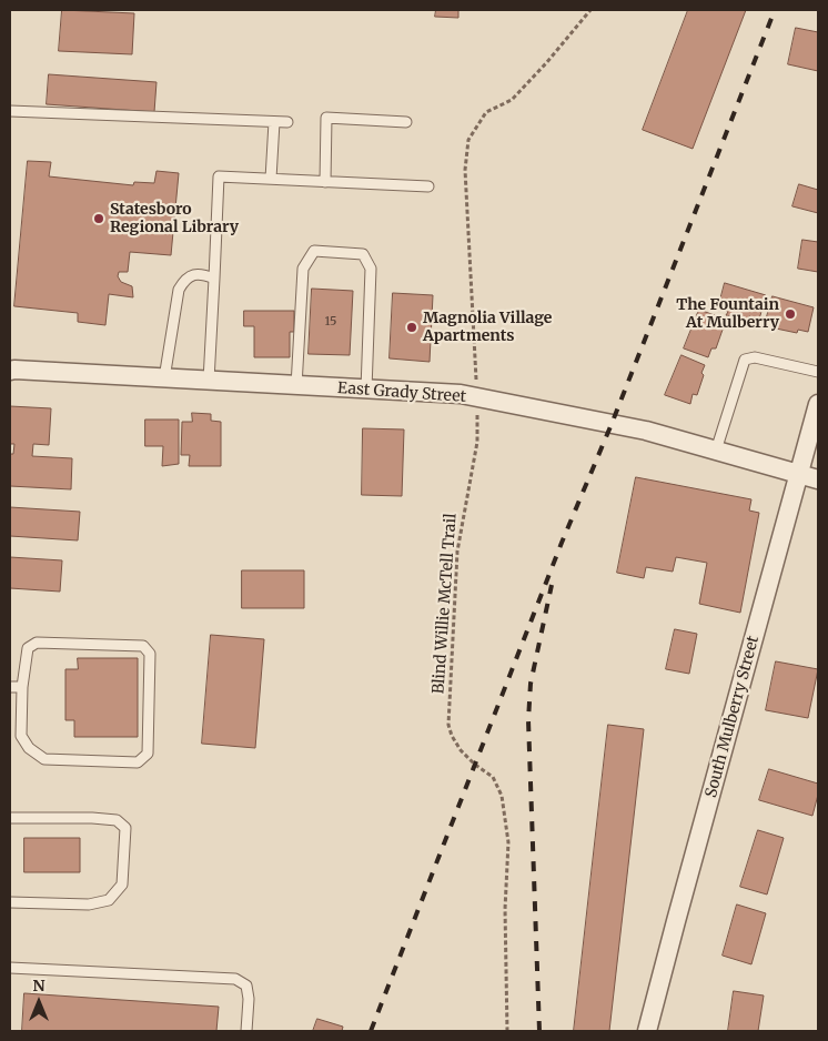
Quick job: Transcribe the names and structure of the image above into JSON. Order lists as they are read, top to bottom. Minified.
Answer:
{"streets":{"street":["East Grady Street","South Mulberry Street"],"path":["Blind Willie McTell Trail"]},"crossings":[["East Grady Street","Blind Willie McTell Trail"],["East Grady Street","South Mulberry Street"]],"places":["Statesboro Regional Library","The Fountain At Mulberry","Magnolia Village Apartments"],"house_numbers":["15"],"north":"top"}
